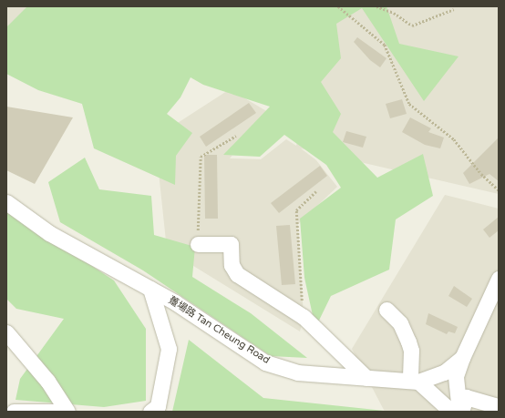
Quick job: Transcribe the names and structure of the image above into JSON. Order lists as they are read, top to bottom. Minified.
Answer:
{"streets":{"street":["躉場路 Tan Cheung Road"]}}
